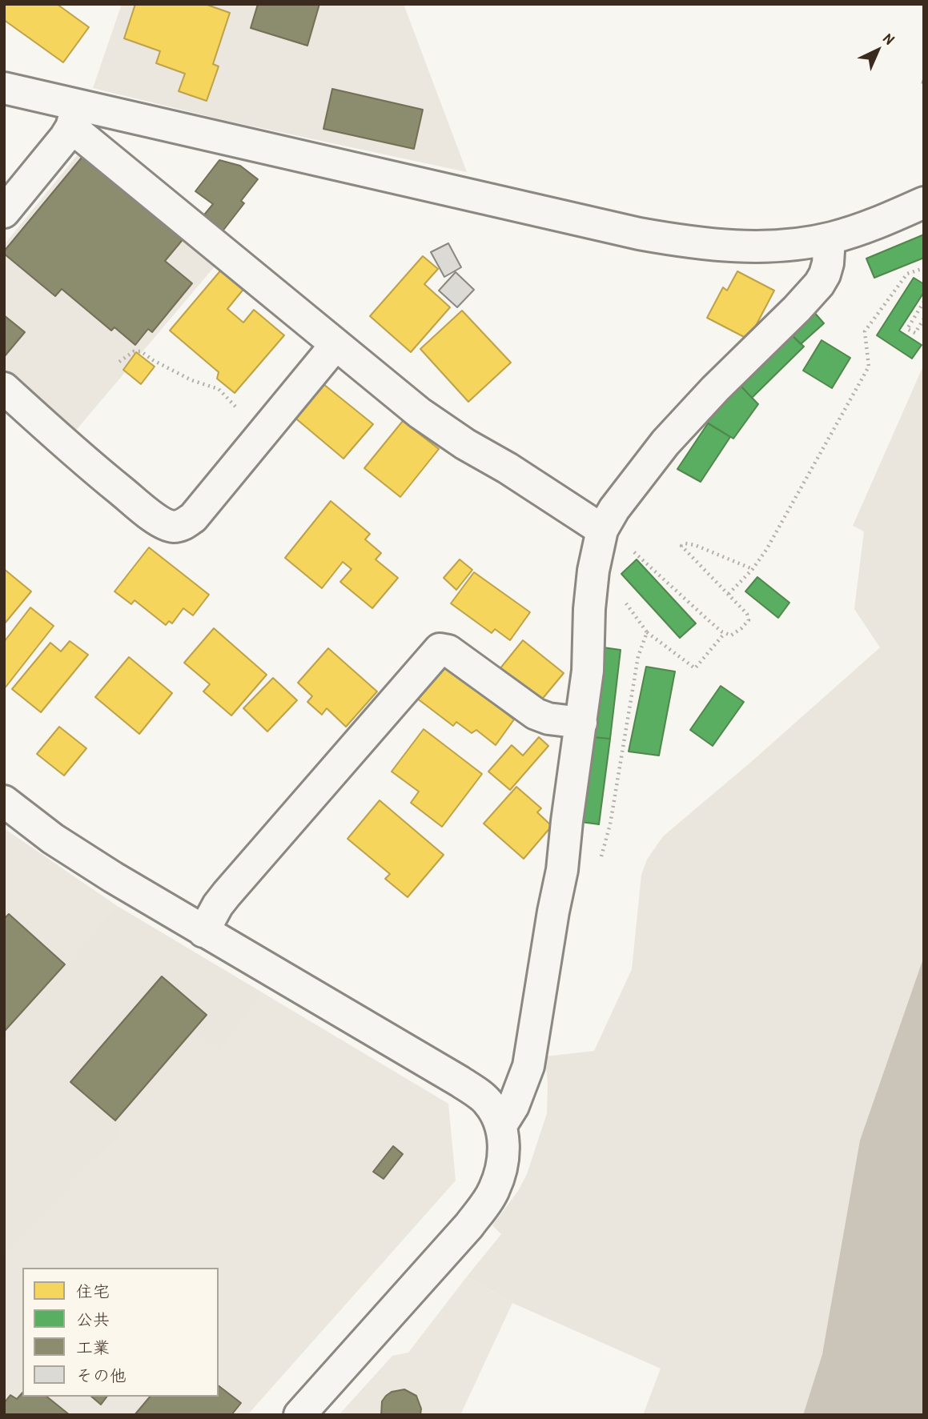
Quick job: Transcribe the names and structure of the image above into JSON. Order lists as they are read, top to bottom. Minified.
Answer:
{"legend":["住宅","公共","工業","その他"],"north":"top right"}
